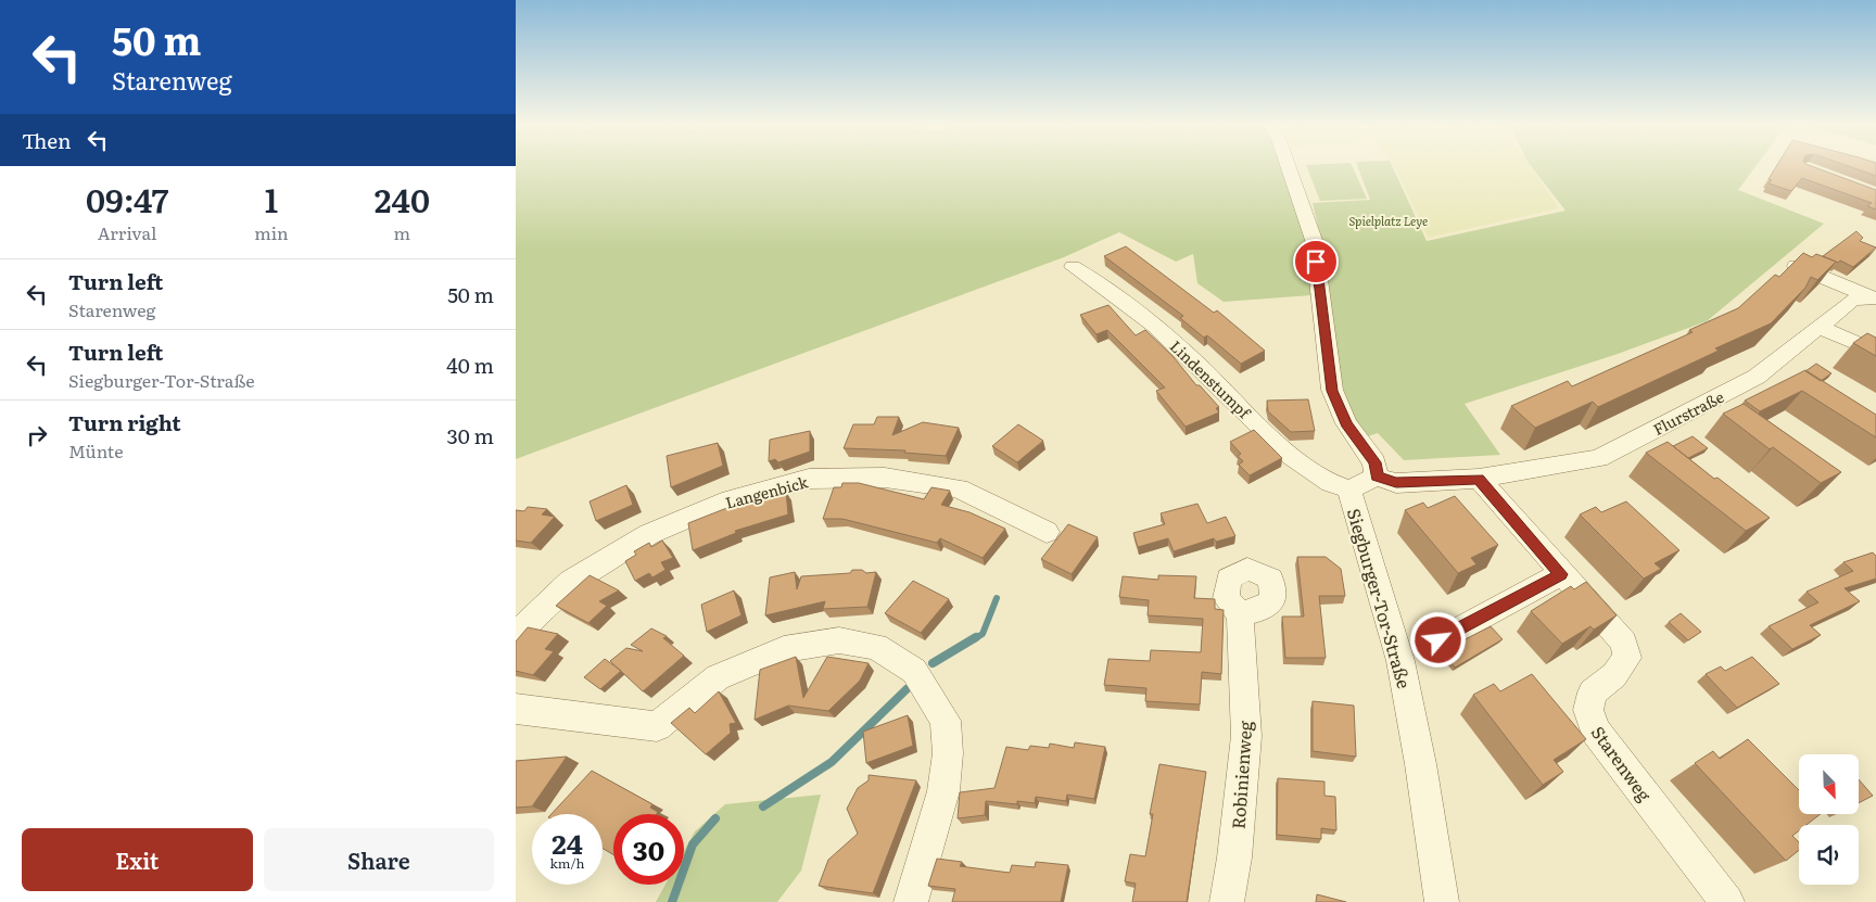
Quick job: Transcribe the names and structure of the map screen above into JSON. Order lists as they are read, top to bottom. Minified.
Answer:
{"streets":{"street":["Lindenstumpf","Flurstraße","Langenbick","Siegburger-Tor-Straße","Starenweg","Robinienweg"]},"crossings":[["Lindenstumpf","Siegburger-Tor-Straße"],["Flurstraße","Starenweg"]],"parks":["Spielplatz Leye"],"north":"bottom right","page":{"turn":["50 m","Starenweg"],"then":"Then","eta":["09:47","Arrival","1","min","240","m"],"list":[{"name":"Turn left","note":"Starenweg","value":"50 m"},{"name":"Turn left","note":"Siegburger-Tor-Straße","value":"40 m"},{"name":"Turn right","note":"Münte","value":"30 m"}],"speed":"24 km/h","limit":"30","buttons":["Exit","Share"]}}
